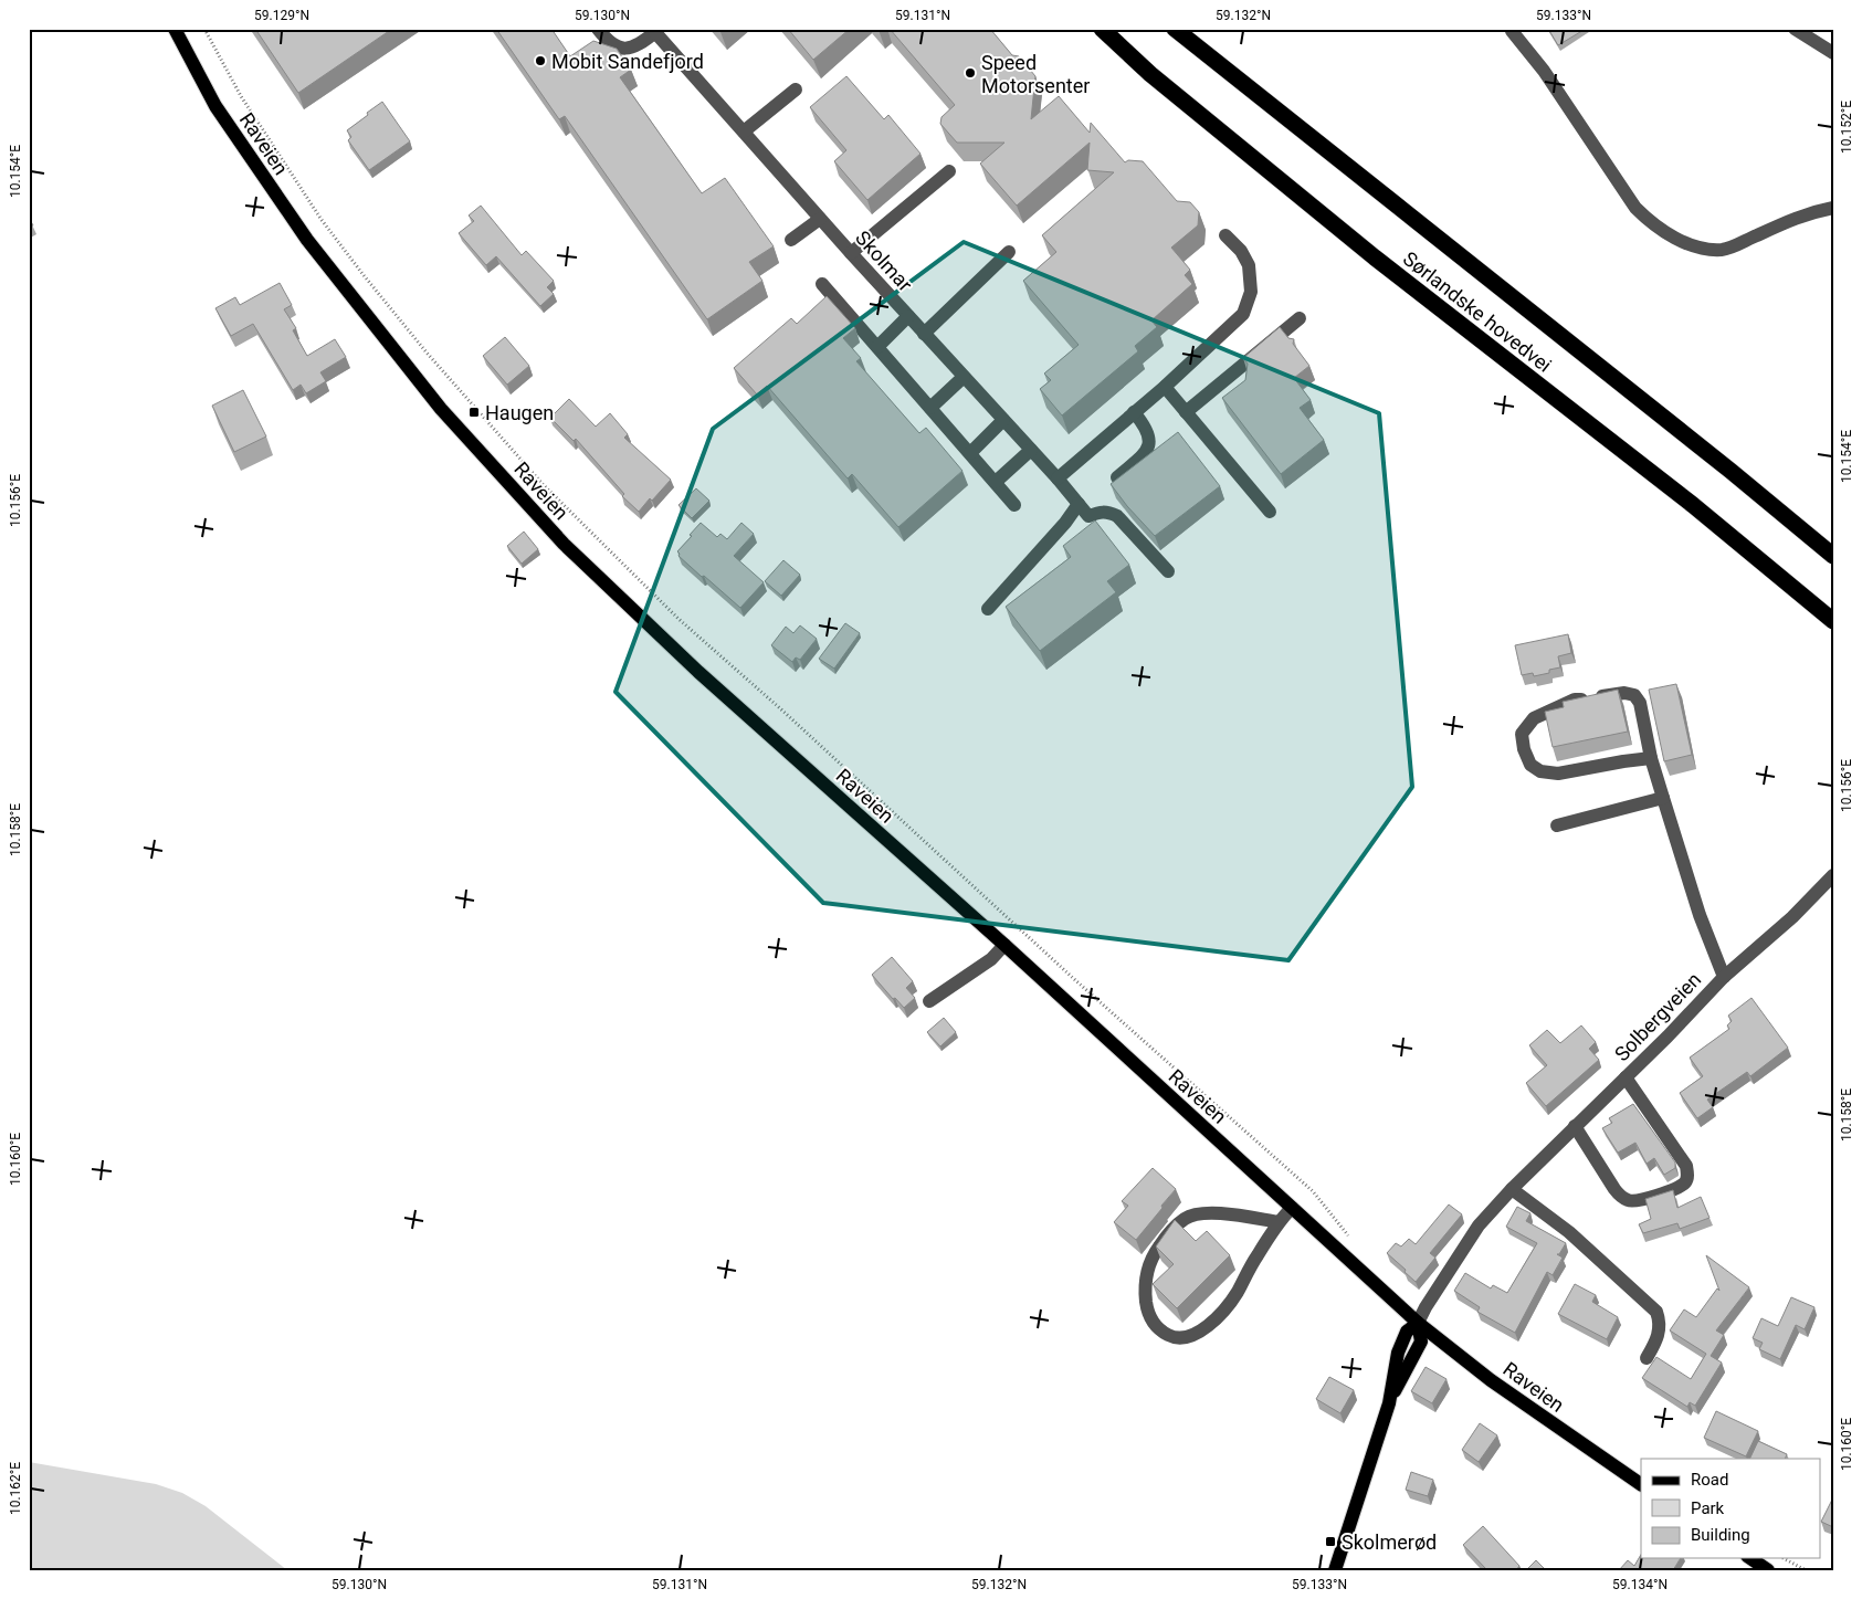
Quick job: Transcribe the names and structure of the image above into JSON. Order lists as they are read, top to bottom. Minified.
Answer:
{"streets":{"highway":["Sørlandske hovedvei"],"main road":["Raveien"],"street":["Skolmar","Solbergveien"]},"crossings":[["Raveien","Solbergveien"]],"places":{"other":["Mobit Sandefjord","Speed Motorsenter"],"transit":["Haugen","Skolmerød"]},"legend":["Road","Park","Building"],"coordinates":["59.129°N","59.130°N","59.131°N","59.132°N","59.133°N","10.152°E","10.154°E","10.156°E","10.158°E","10.160°E","10.162°E","59.134°N"]}
